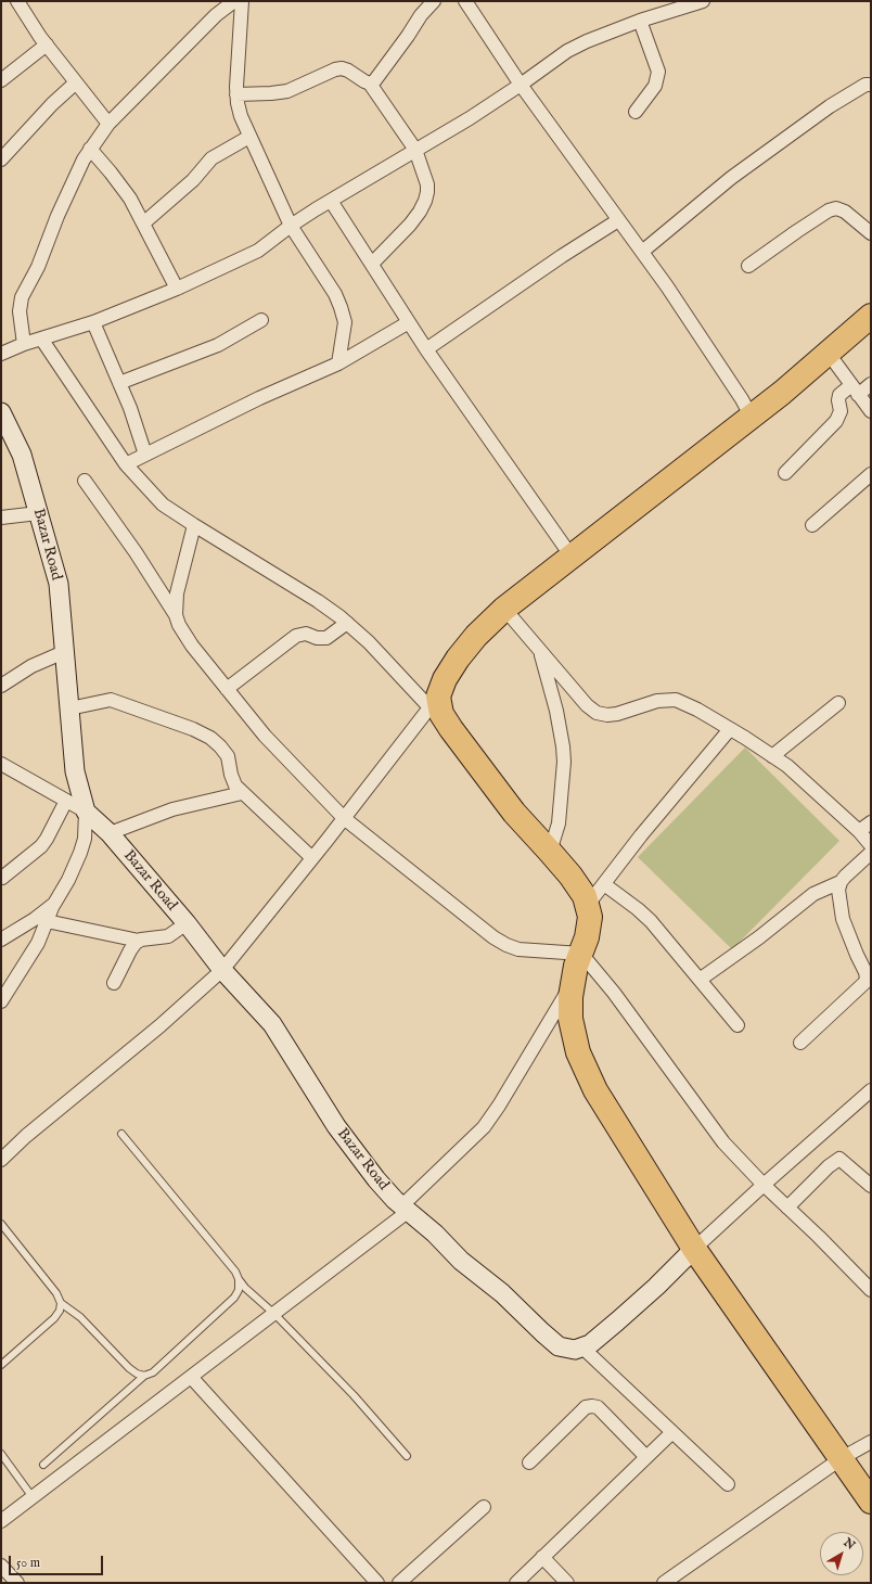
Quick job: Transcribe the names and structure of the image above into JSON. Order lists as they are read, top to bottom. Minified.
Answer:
{"streets":{"street":["Bazar Road"]},"scale_bar":"50 m","north":"top right"}
